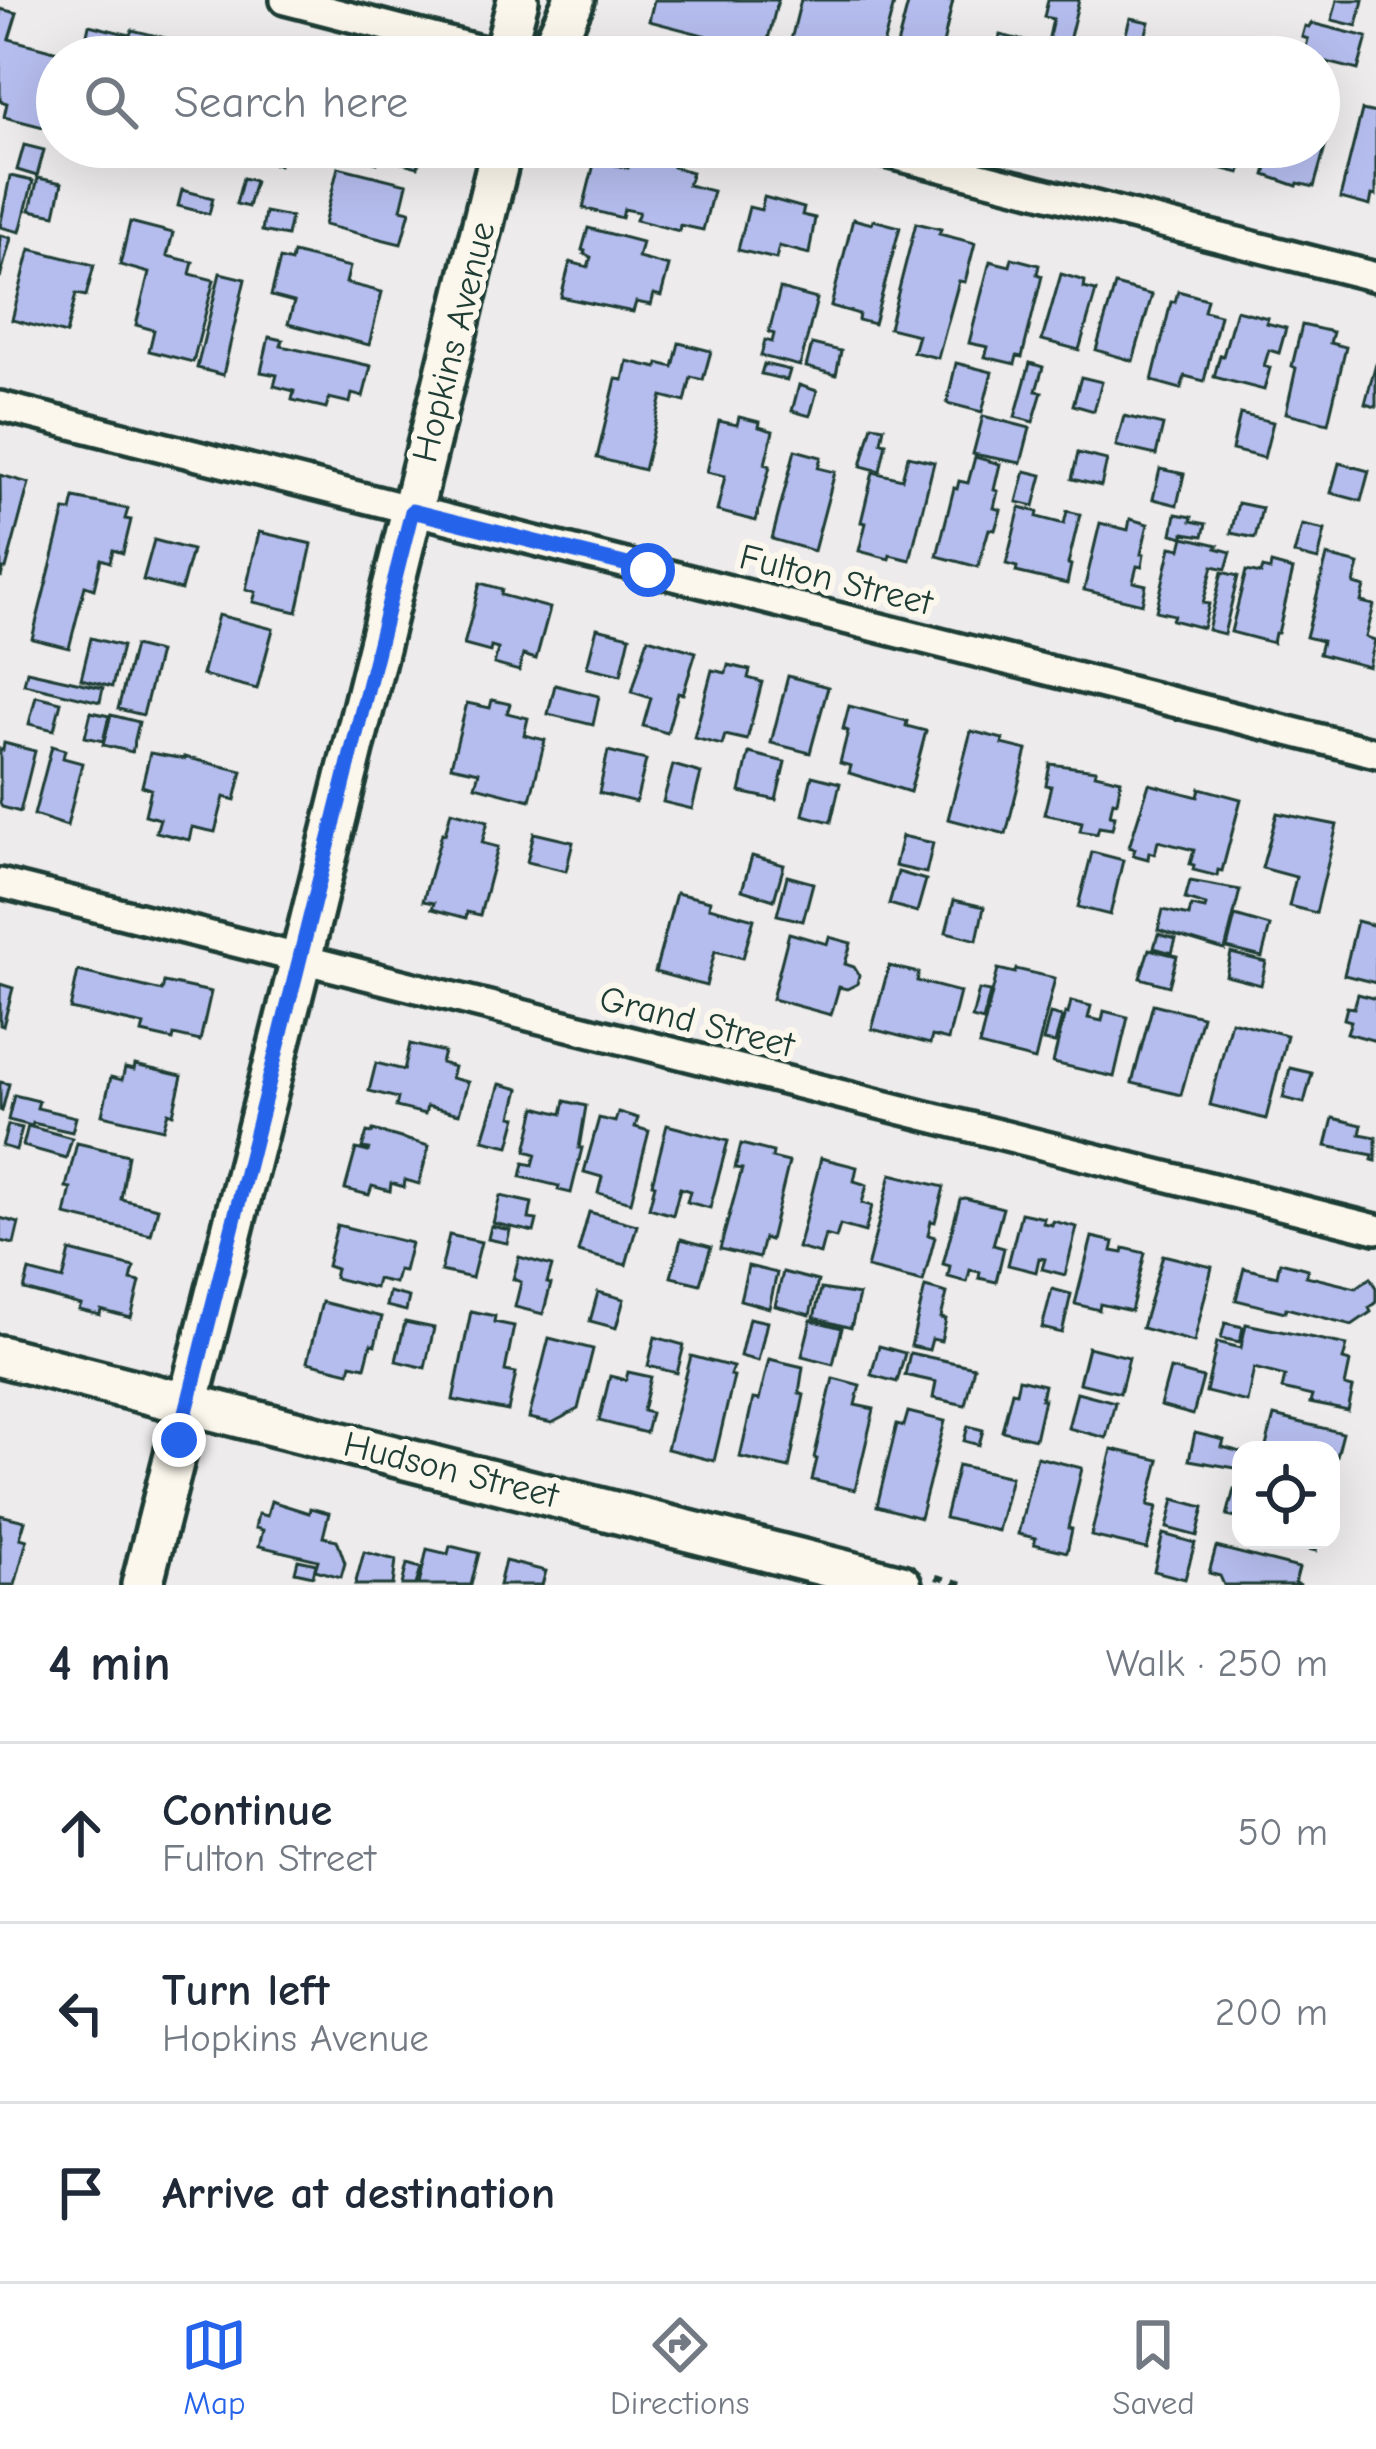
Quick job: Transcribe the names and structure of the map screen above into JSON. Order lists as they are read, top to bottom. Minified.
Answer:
{"streets":{"street":["Hopkins Avenue","Fulton Street","Grand Street","Hudson Street"]},"crossings":[["Hopkins Avenue","Fulton Street"],["Hopkins Avenue","Grand Street"],["Hopkins Avenue","Hudson Street"]],"page":{"search":"Search here","heading":["4 min","Walk · 250 m"],"list":[["Continue","Fulton Street","50 m"],["Turn left","Hopkins Avenue","200 m"],"Arrive at destination"],"nav":["Map","Directions","Saved"]}}
